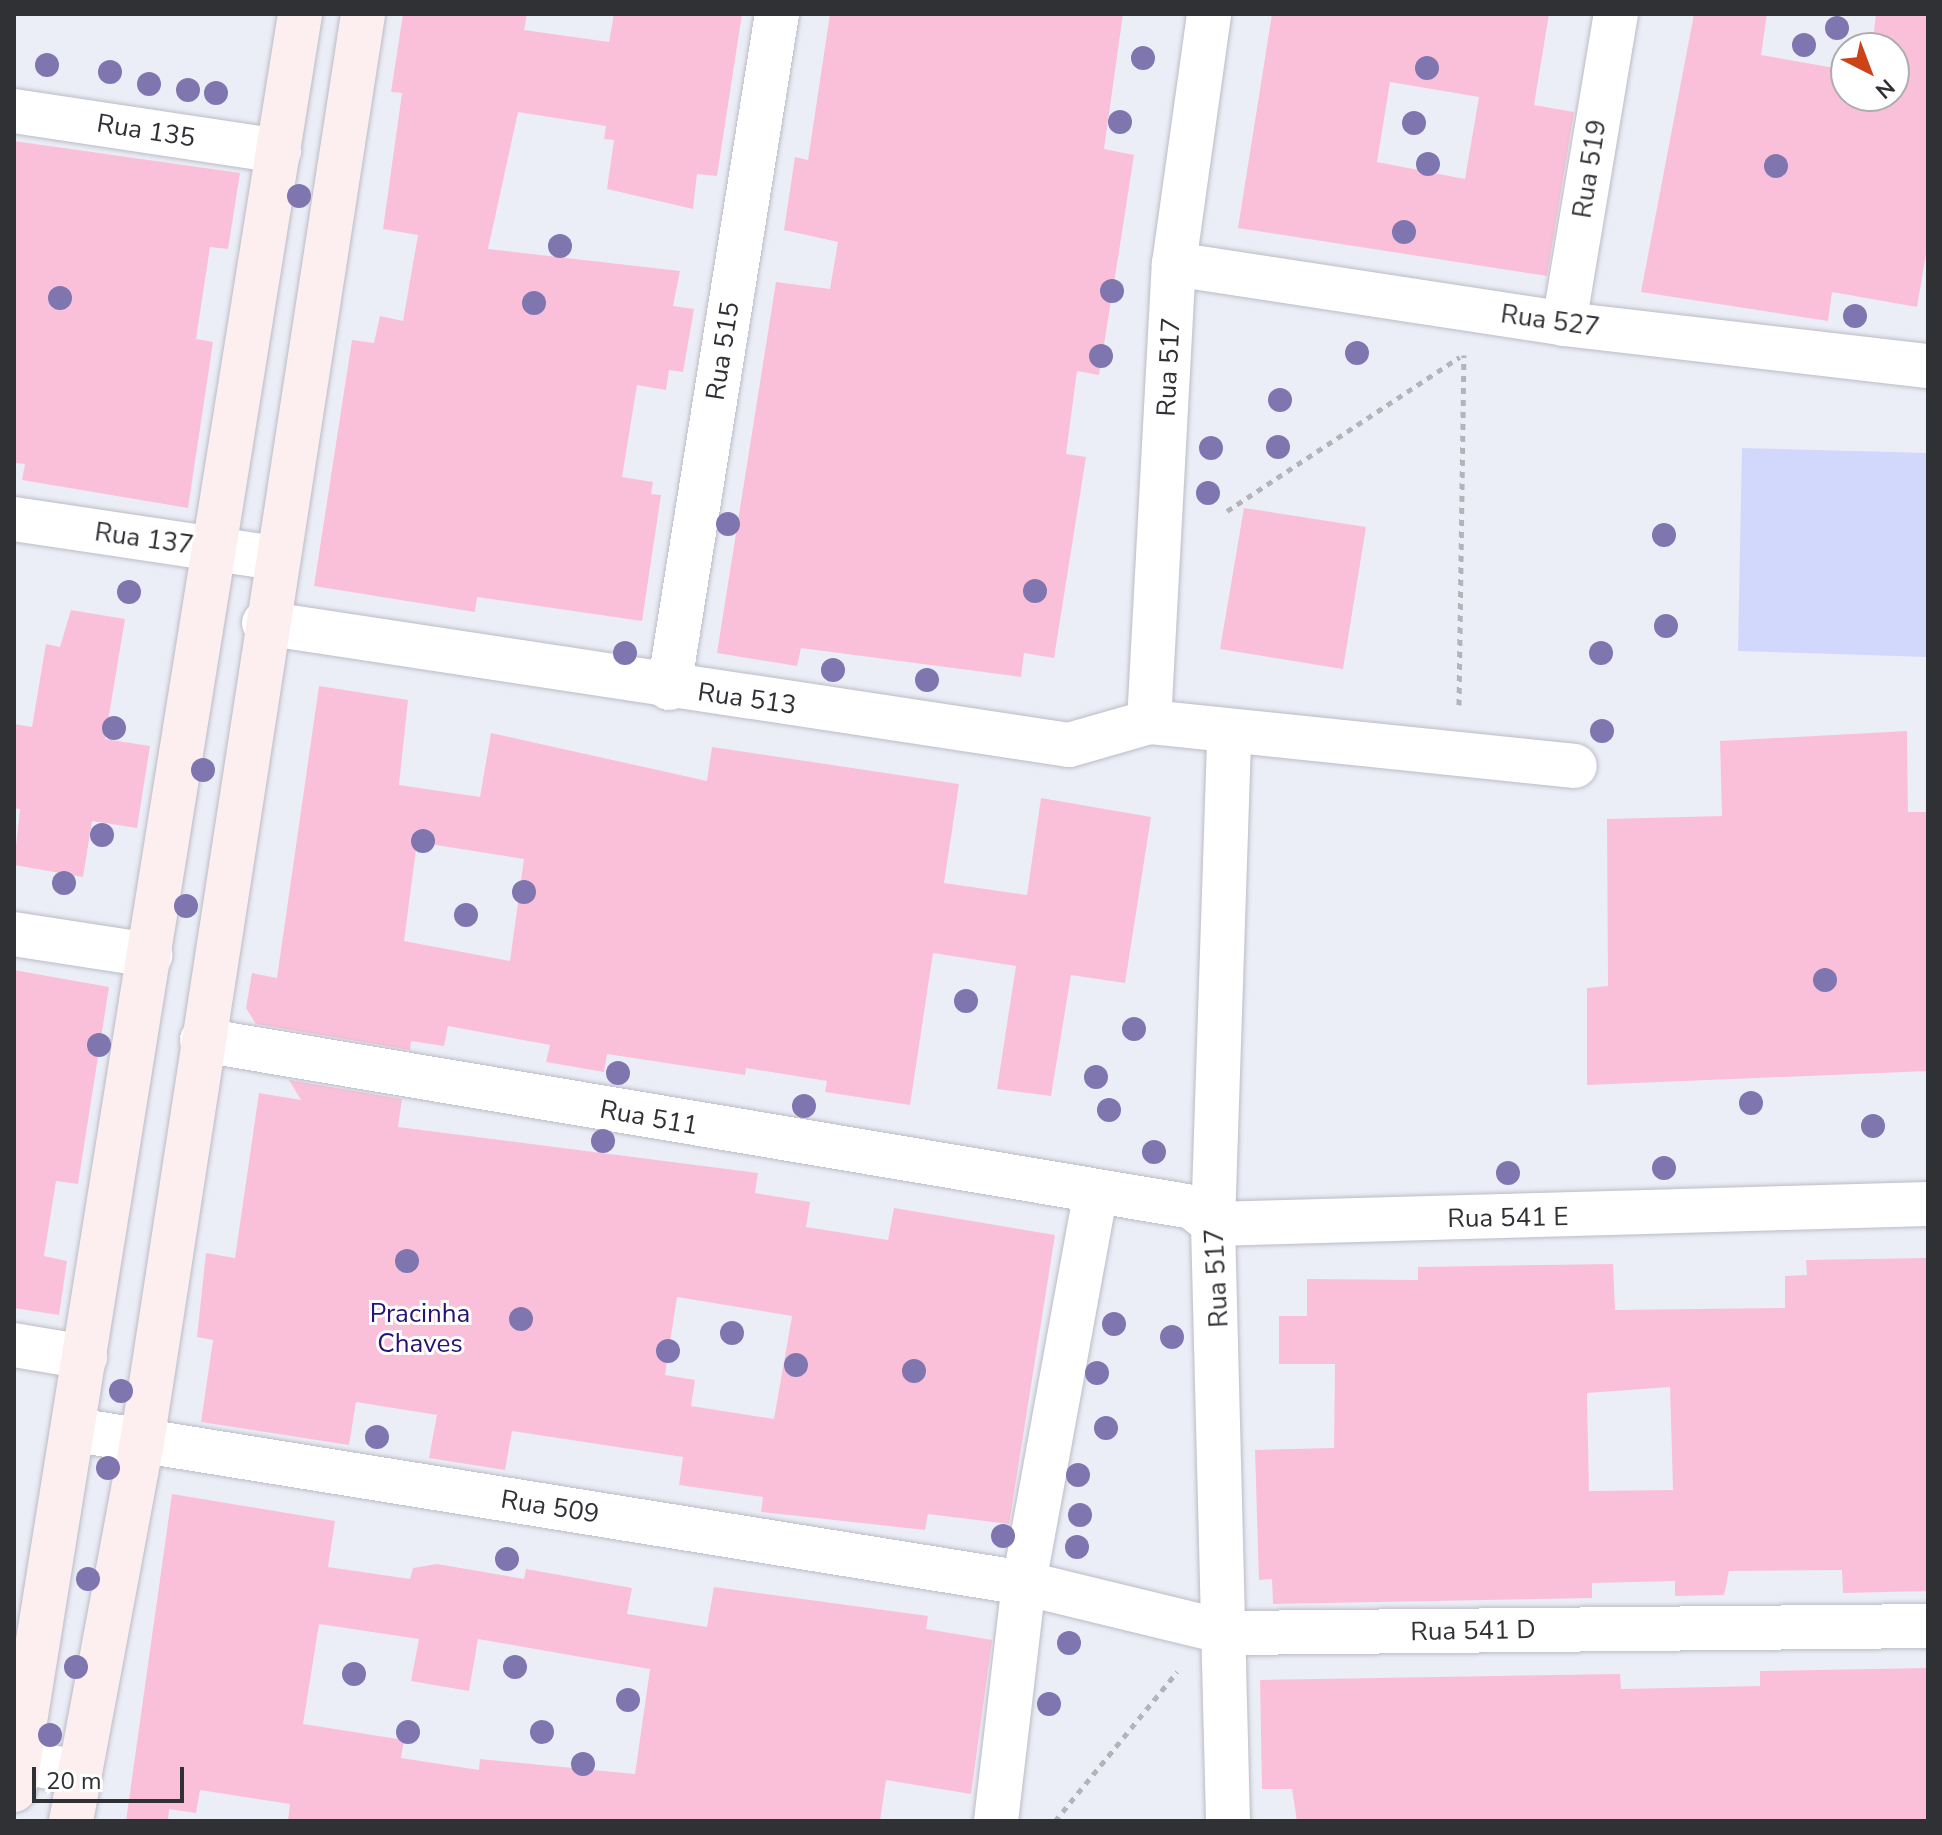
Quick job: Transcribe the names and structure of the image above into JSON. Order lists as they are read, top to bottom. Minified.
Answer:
{"streets":{"street":["Rua 135","Rua 519","Rua 527","Rua 515","Rua 517","Rua 137","Rua 513","Rua 511","Rua 541 E","Rua 509","Rua 541 D"]},"crossings":[["Rua 519","Rua 527"],["Rua 527","Rua 517"],["Rua 515","Rua 513"],["Rua 517","Rua 513"],["Rua 517","Rua 541 E"],["Rua 517","Rua 541 D"],["Rua 511","Rua 541 E"],["Rua 509","Rua 541 D"]],"parks":["Pracinha Chaves"],"scale_bar":"20 m","north":"bottom right"}
